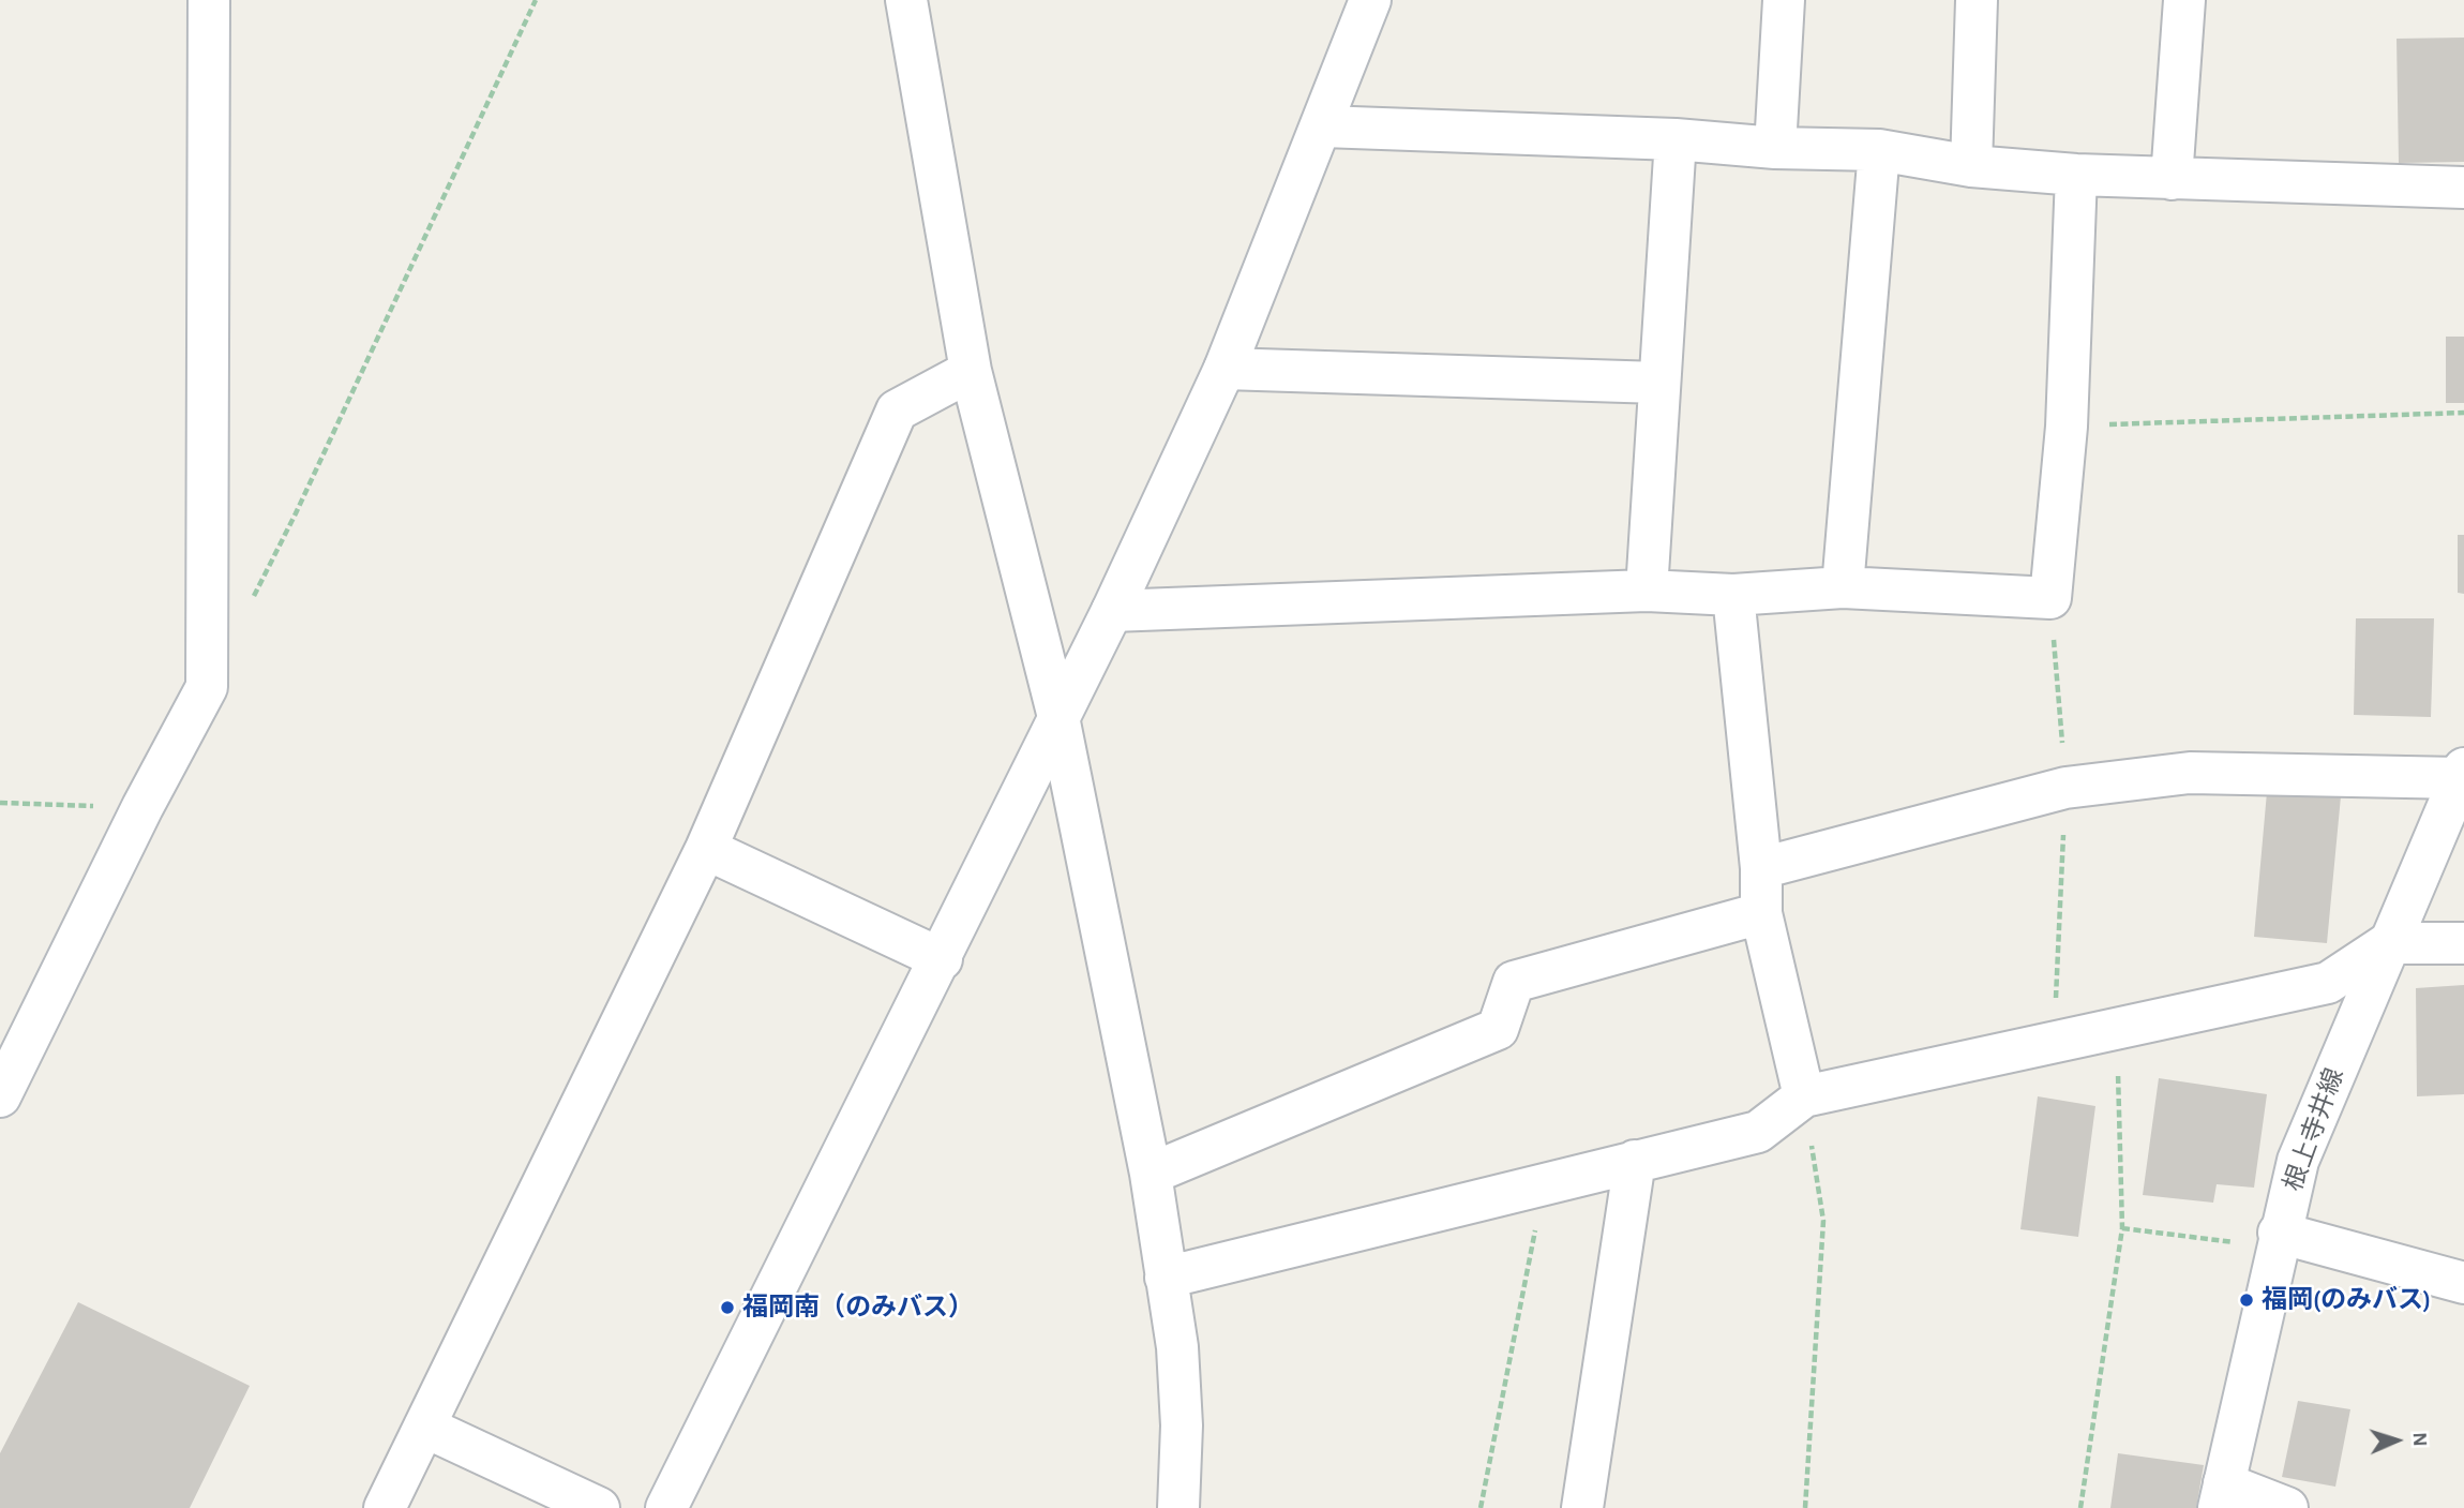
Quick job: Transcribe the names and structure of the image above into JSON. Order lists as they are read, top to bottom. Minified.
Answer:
{"streets":{"street":["根上寺井線"]},"places":["福岡(のみバス)","福岡南（のみバス）"],"north":"right"}
